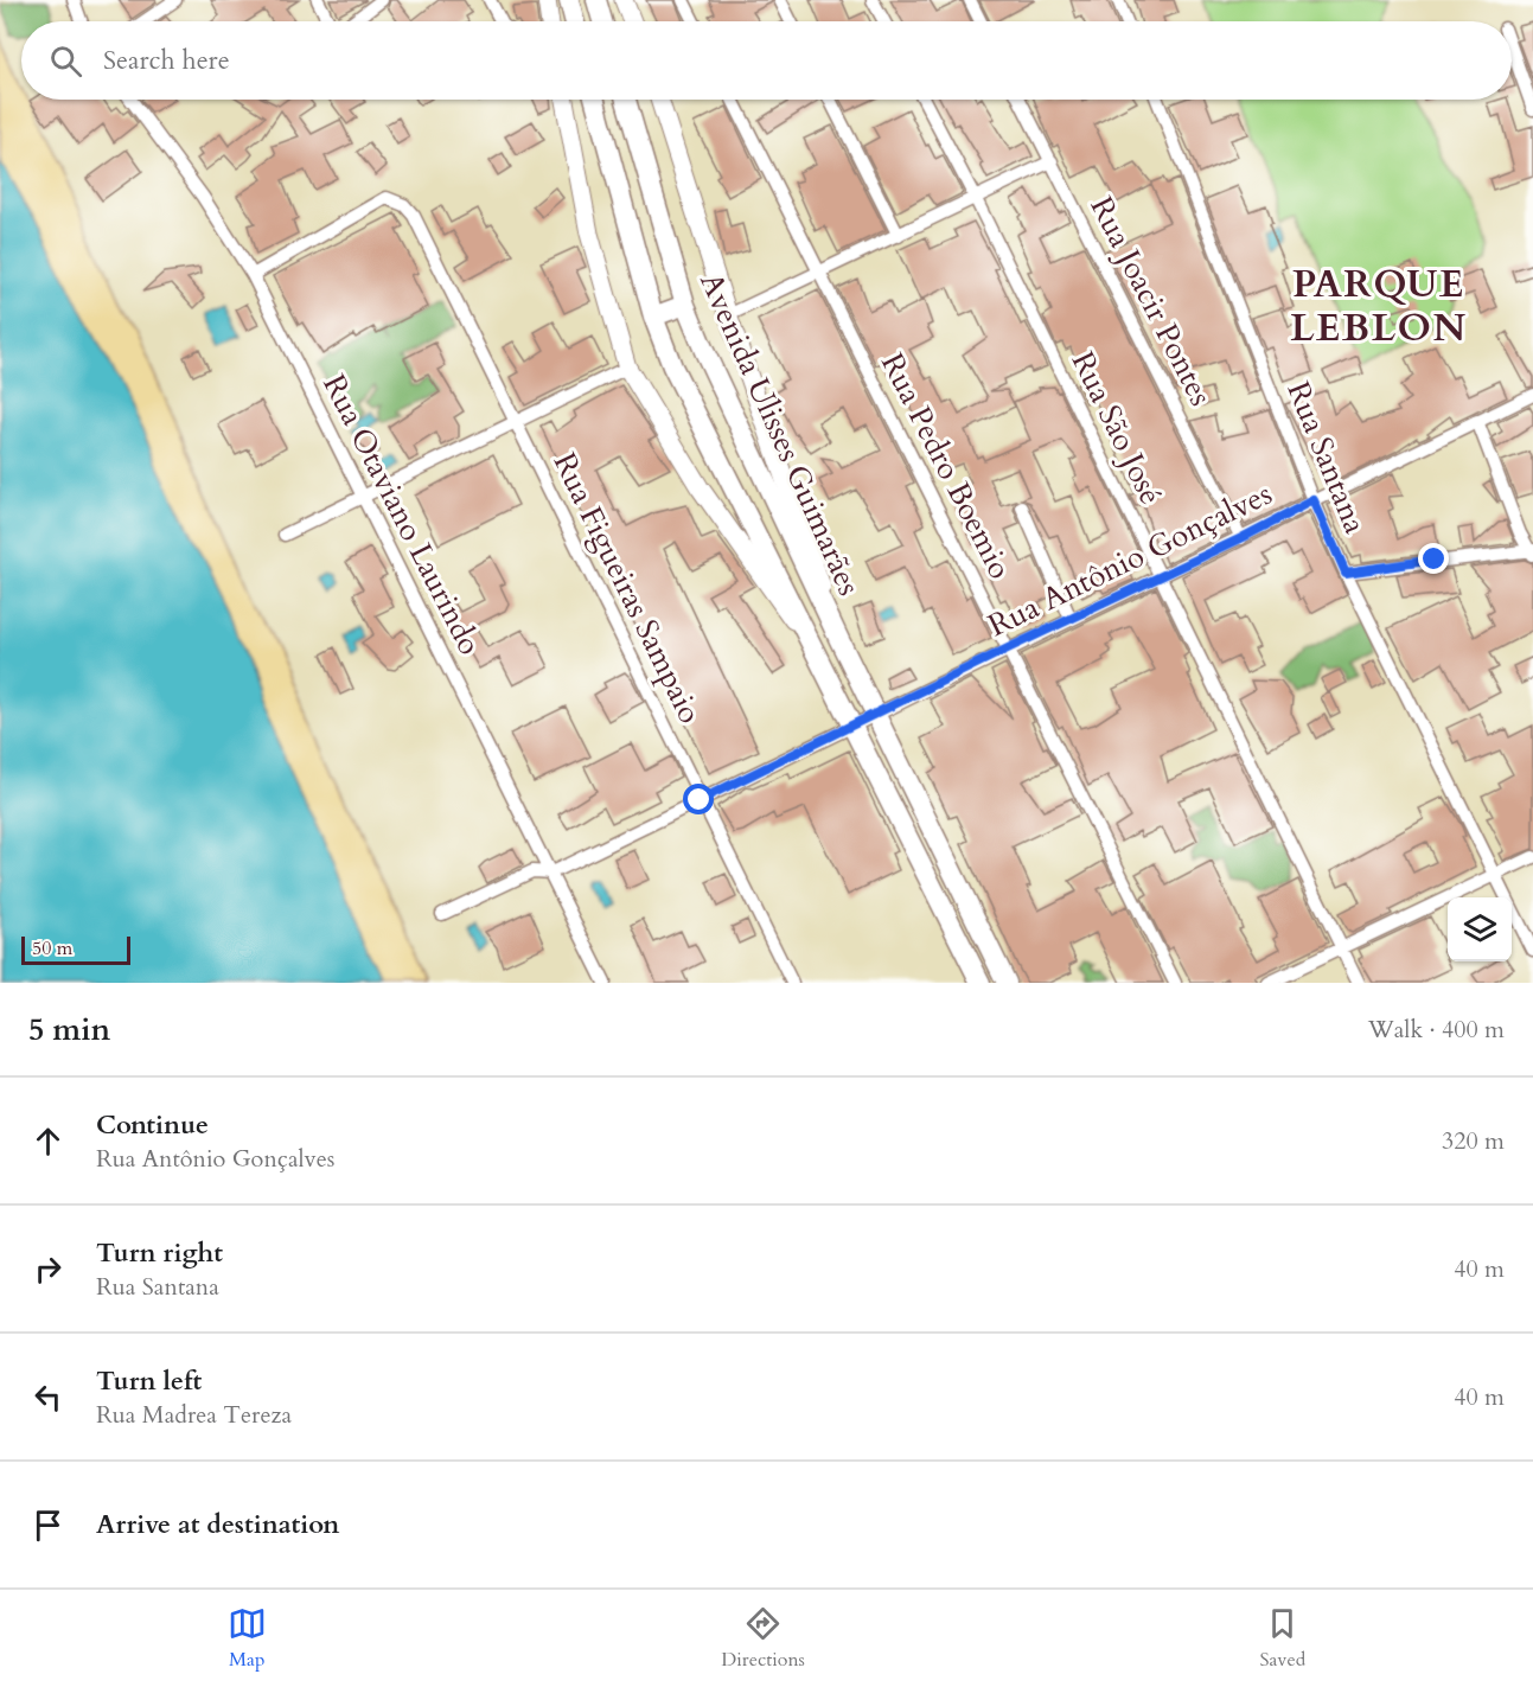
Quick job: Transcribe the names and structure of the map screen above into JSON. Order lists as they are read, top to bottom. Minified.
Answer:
{"streets":{"main road":["Avenida Ulisses Guimarães"],"street":["Rua Joacir Pontes","Rua São José","Rua Santana","Rua Pedro Boemio","Rua Otaviano Laurindo","Rua Antônio Gonçalves","Rua Figueiras Sampaio"]},"crossings":[["Rua Joacir Pontes","Rua Antônio Gonçalves"],["Rua São José","Rua Antônio Gonçalves"],["Avenida Ulisses Guimarães","Rua Antônio Gonçalves"],["Rua Santana","Rua Antônio Gonçalves"],["Rua Pedro Boemio","Rua Antônio Gonçalves"],["Rua Otaviano Laurindo","Rua Antônio Gonçalves"],["Rua Otaviano Laurindo","Rua Figueiras Sampaio"],["Rua Antônio Gonçalves","Rua Figueiras Sampaio"]],"districts":["PARQUE LEBLON"],"scale_bar":"50 m","page":{"search":"Search here","scale":"50 m","heading":["5 min","Walk · 400 m"],"list":[["Continue","Rua Antônio Gonçalves","320 m"],["Turn right","Rua Santana","40 m"],["Turn left","Rua Madrea Tereza","40 m"],"Arrive at destination"],"nav":["Map","Directions","Saved"]}}
